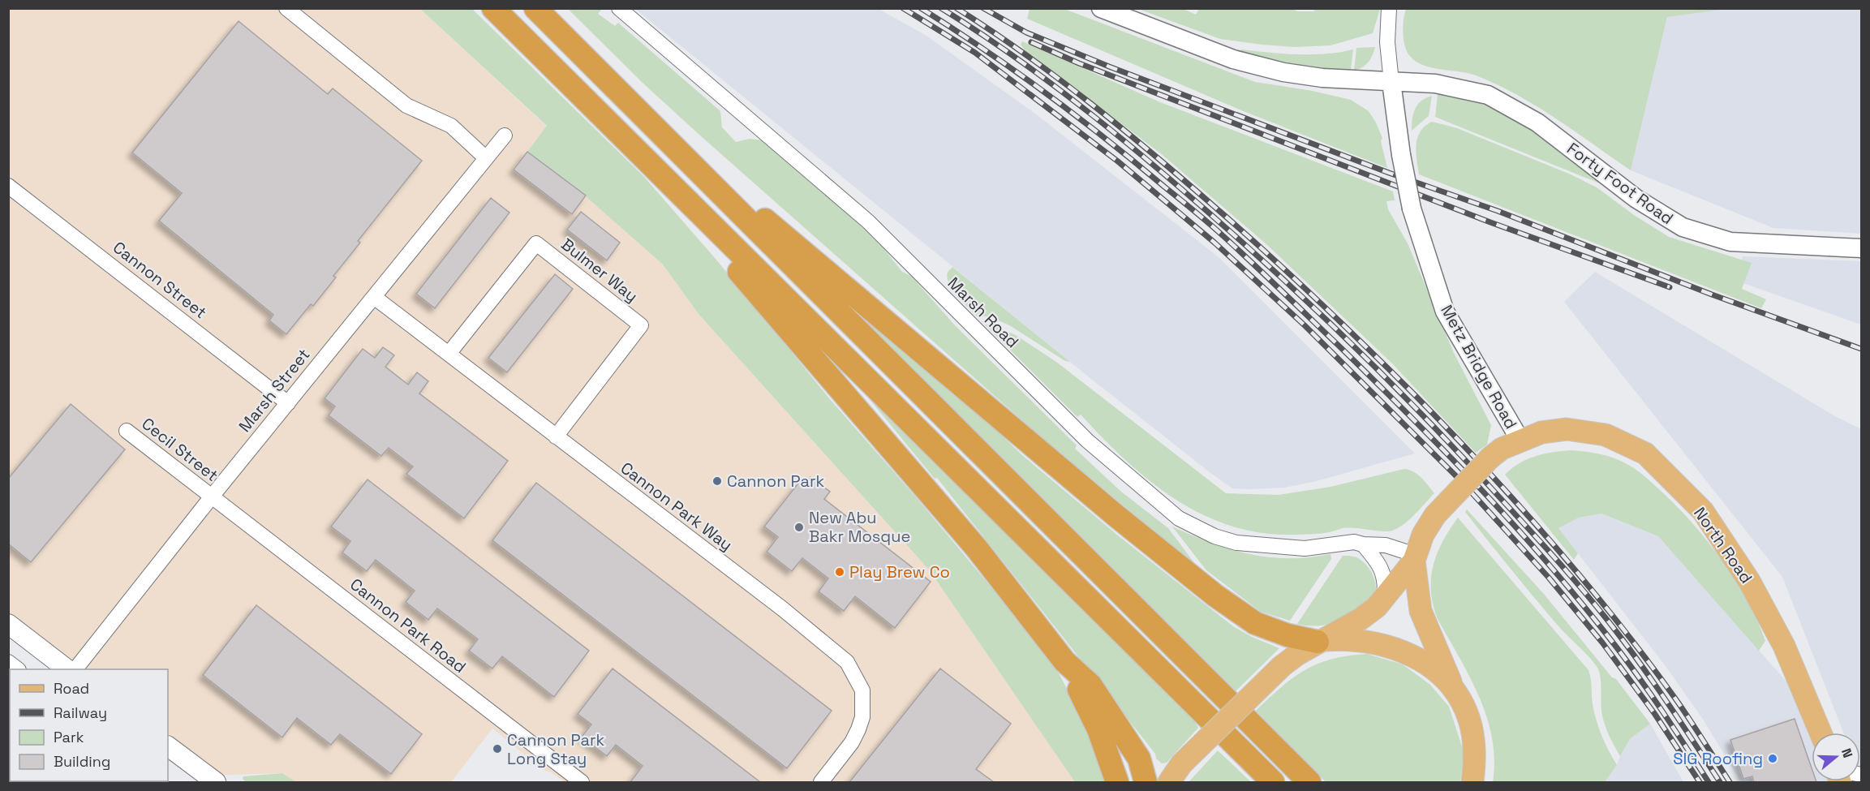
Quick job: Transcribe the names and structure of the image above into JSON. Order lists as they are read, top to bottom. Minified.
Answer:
{"streets":{"main road":["North Road"],"street":["Forty Foot Road","Bulmer Way","Cannon Street","Marsh Road","Metz Bridge Road","Marsh Street","Cecil Street","Cannon Park Way","Cannon Park Road"]},"crossings":[["Forty Foot Road","Metz Bridge Road"],["Bulmer Way","Cannon Park Way"],["Cannon Street","Marsh Street"],["Marsh Road","North Road"],["Metz Bridge Road","North Road"],["Marsh Street","Cecil Street"],["Marsh Street","Cannon Park Way"],["Marsh Street","Cannon Park Road"],["Cecil Street","Cannon Park Road"]],"places":["Cannon Park","New Abu Bakr Mosque","Play Brew Co","Cannon Park Long Stay","SIG Roofing"],"legend":["Road","Railway","Park","Building"],"north":"right"}
